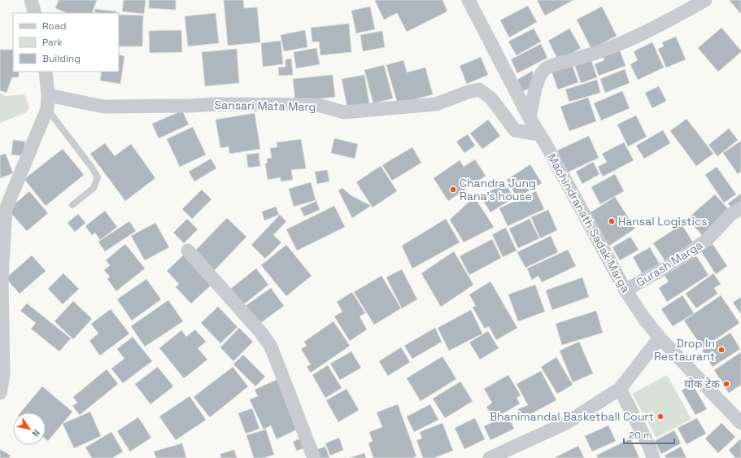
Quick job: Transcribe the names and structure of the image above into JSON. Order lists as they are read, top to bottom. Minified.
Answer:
{"streets":{"street":["Sansari Mata Marg","Machindranath Sadak Marga","Gurash Marga"]},"crossings":[["Sansari Mata Marg","Machindranath Sadak Marga"],["Machindranath Sadak Marga","Gurash Marga"]],"places":["Chandra Jung Rana's house","Hansal Logistics","Drop In Restaurant","योक टेक","Bhanimandal Basketball Court"],"legend":["Road","Park","Building"],"scale_bar":"20 m","north":"bottom right"}
